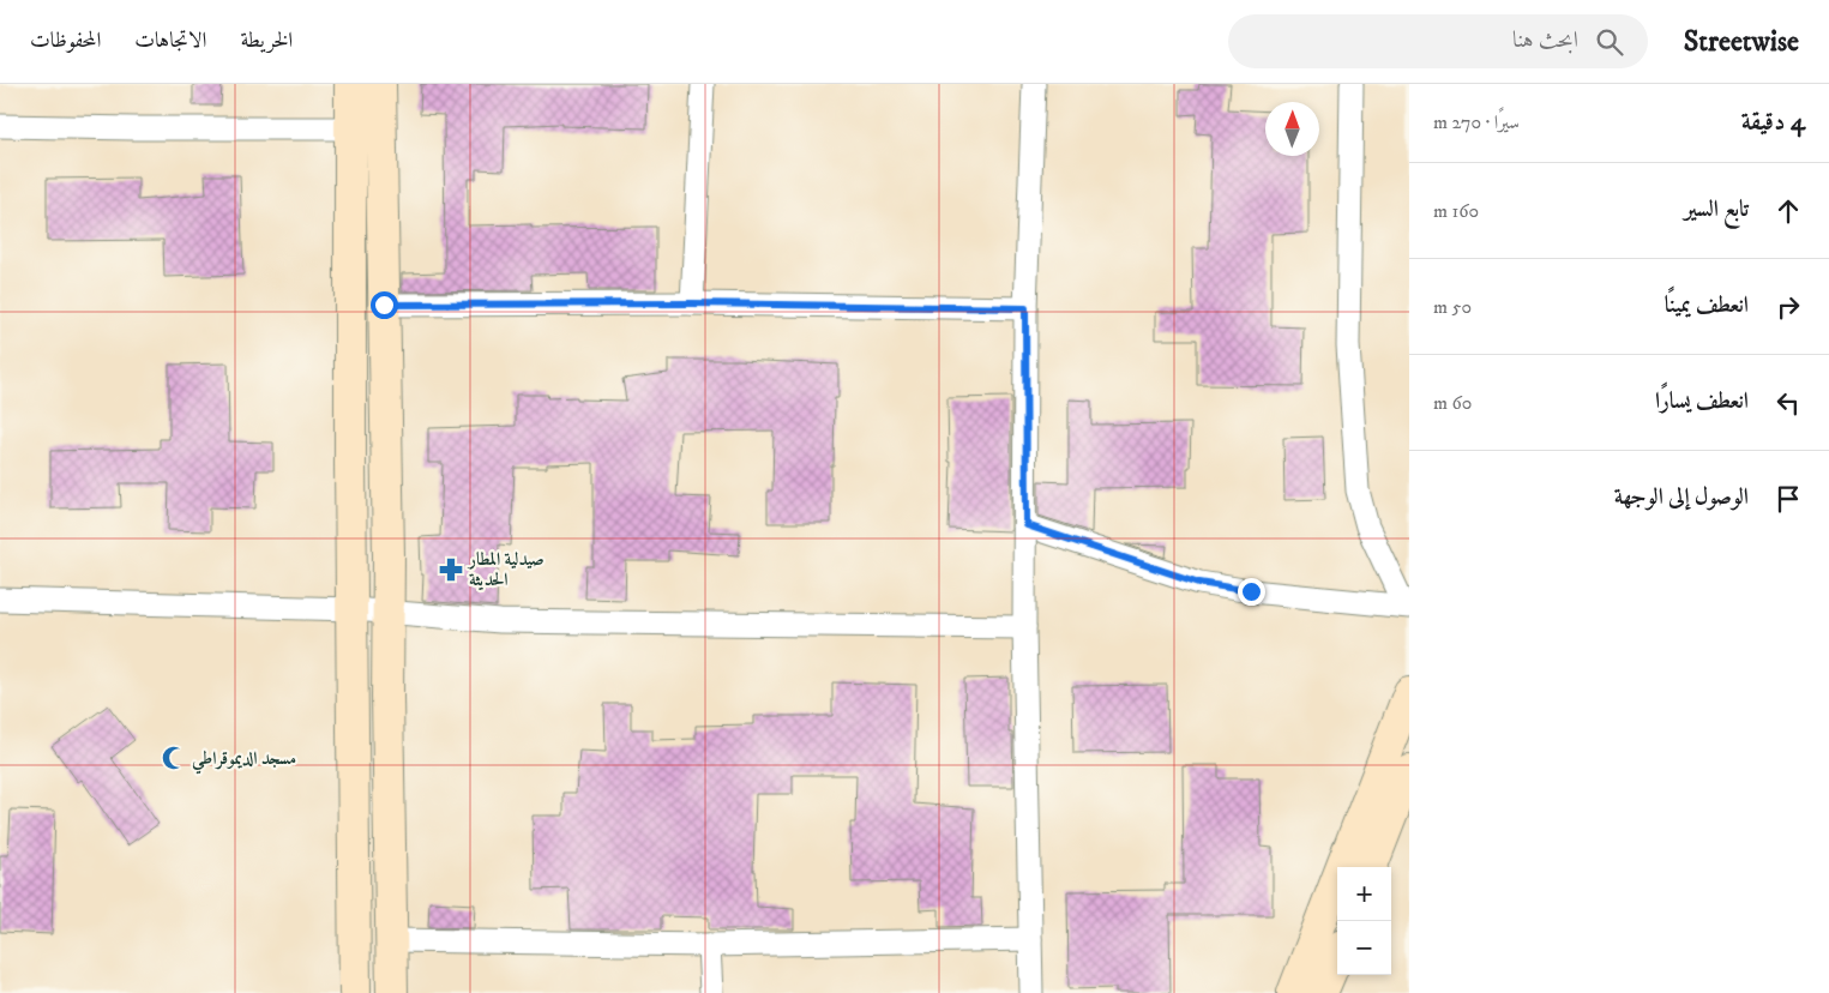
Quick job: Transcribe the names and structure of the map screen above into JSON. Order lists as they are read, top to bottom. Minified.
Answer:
{"places":{"pharmacy":["صيدلية المطار الحديثة"],"mosque":["مسجد الديموقراطي"]},"north":"top","page":{"header":"Streetwise","search":"ابحث هنا","nav":["الخريطة","الاتجاهات","المحفوظات"],"heading":["4 دقيقة","سيرًا · 270 m"],"list":[["تابع السير","160 m"],["انعطف يمينًا","50 m"],["انعطف يسارًا","60 m"],"الوصول إلى الوجهة"],"map_buttons":["+","−"]}}
